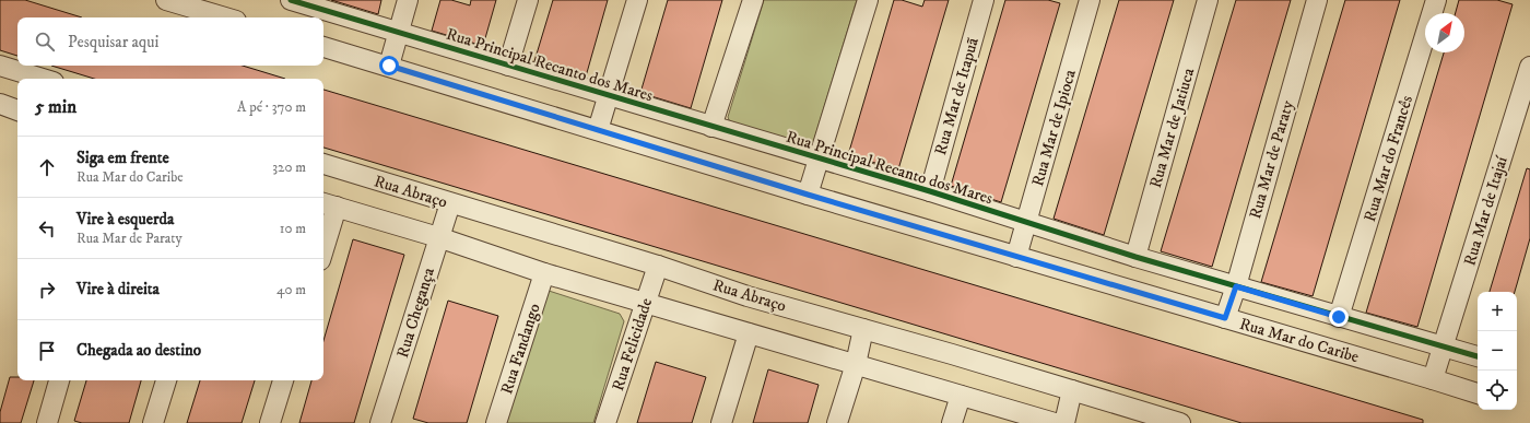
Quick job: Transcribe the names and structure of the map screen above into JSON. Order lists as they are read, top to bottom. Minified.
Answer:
{"streets":{"street":["Rua Principal Recanto dos Mares","Rua Mar de Itapuã","Rua Mar de Ipioca","Rua Mar de Jatiuca","Rua Mar do Francês","Rua Mar de Paraty","Rua Abraço","Rua Mar de Itajaí","Rua Chegança","Rua Mar do Caribe","Rua Felicidade","Rua Fandango"]},"crossings":[["Rua Principal Recanto dos Mares","Rua Mar de Itapuã"],["Rua Principal Recanto dos Mares","Rua Mar de Ipioca"],["Rua Principal Recanto dos Mares","Rua Mar de Jatiuca"],["Rua Principal Recanto dos Mares","Rua Mar do Francês"],["Rua Principal Recanto dos Mares","Rua Mar de Paraty"],["Rua Principal Recanto dos Mares","Rua Mar de Itajaí"],["Rua Mar de Ipioca","Rua Mar do Caribe"],["Rua Mar de Paraty","Rua Mar do Caribe"],["Rua Abraço","Rua Chegança"],["Rua Abraço","Rua Felicidade"],["Rua Mar de Itajaí","Rua Mar do Caribe"]],"north":"top right","page":{"search":"Pesquisar aqui","heading":["5 min","A pé · 370 m"],"list":[["Siga em frente","Rua Mar do Caribe","320 m"],["Vire à esquerda","Rua Mar de Paraty","10 m"],["Vire à direita","40 m"],"Chegada ao destino"],"map_buttons":["+","−"]}}
